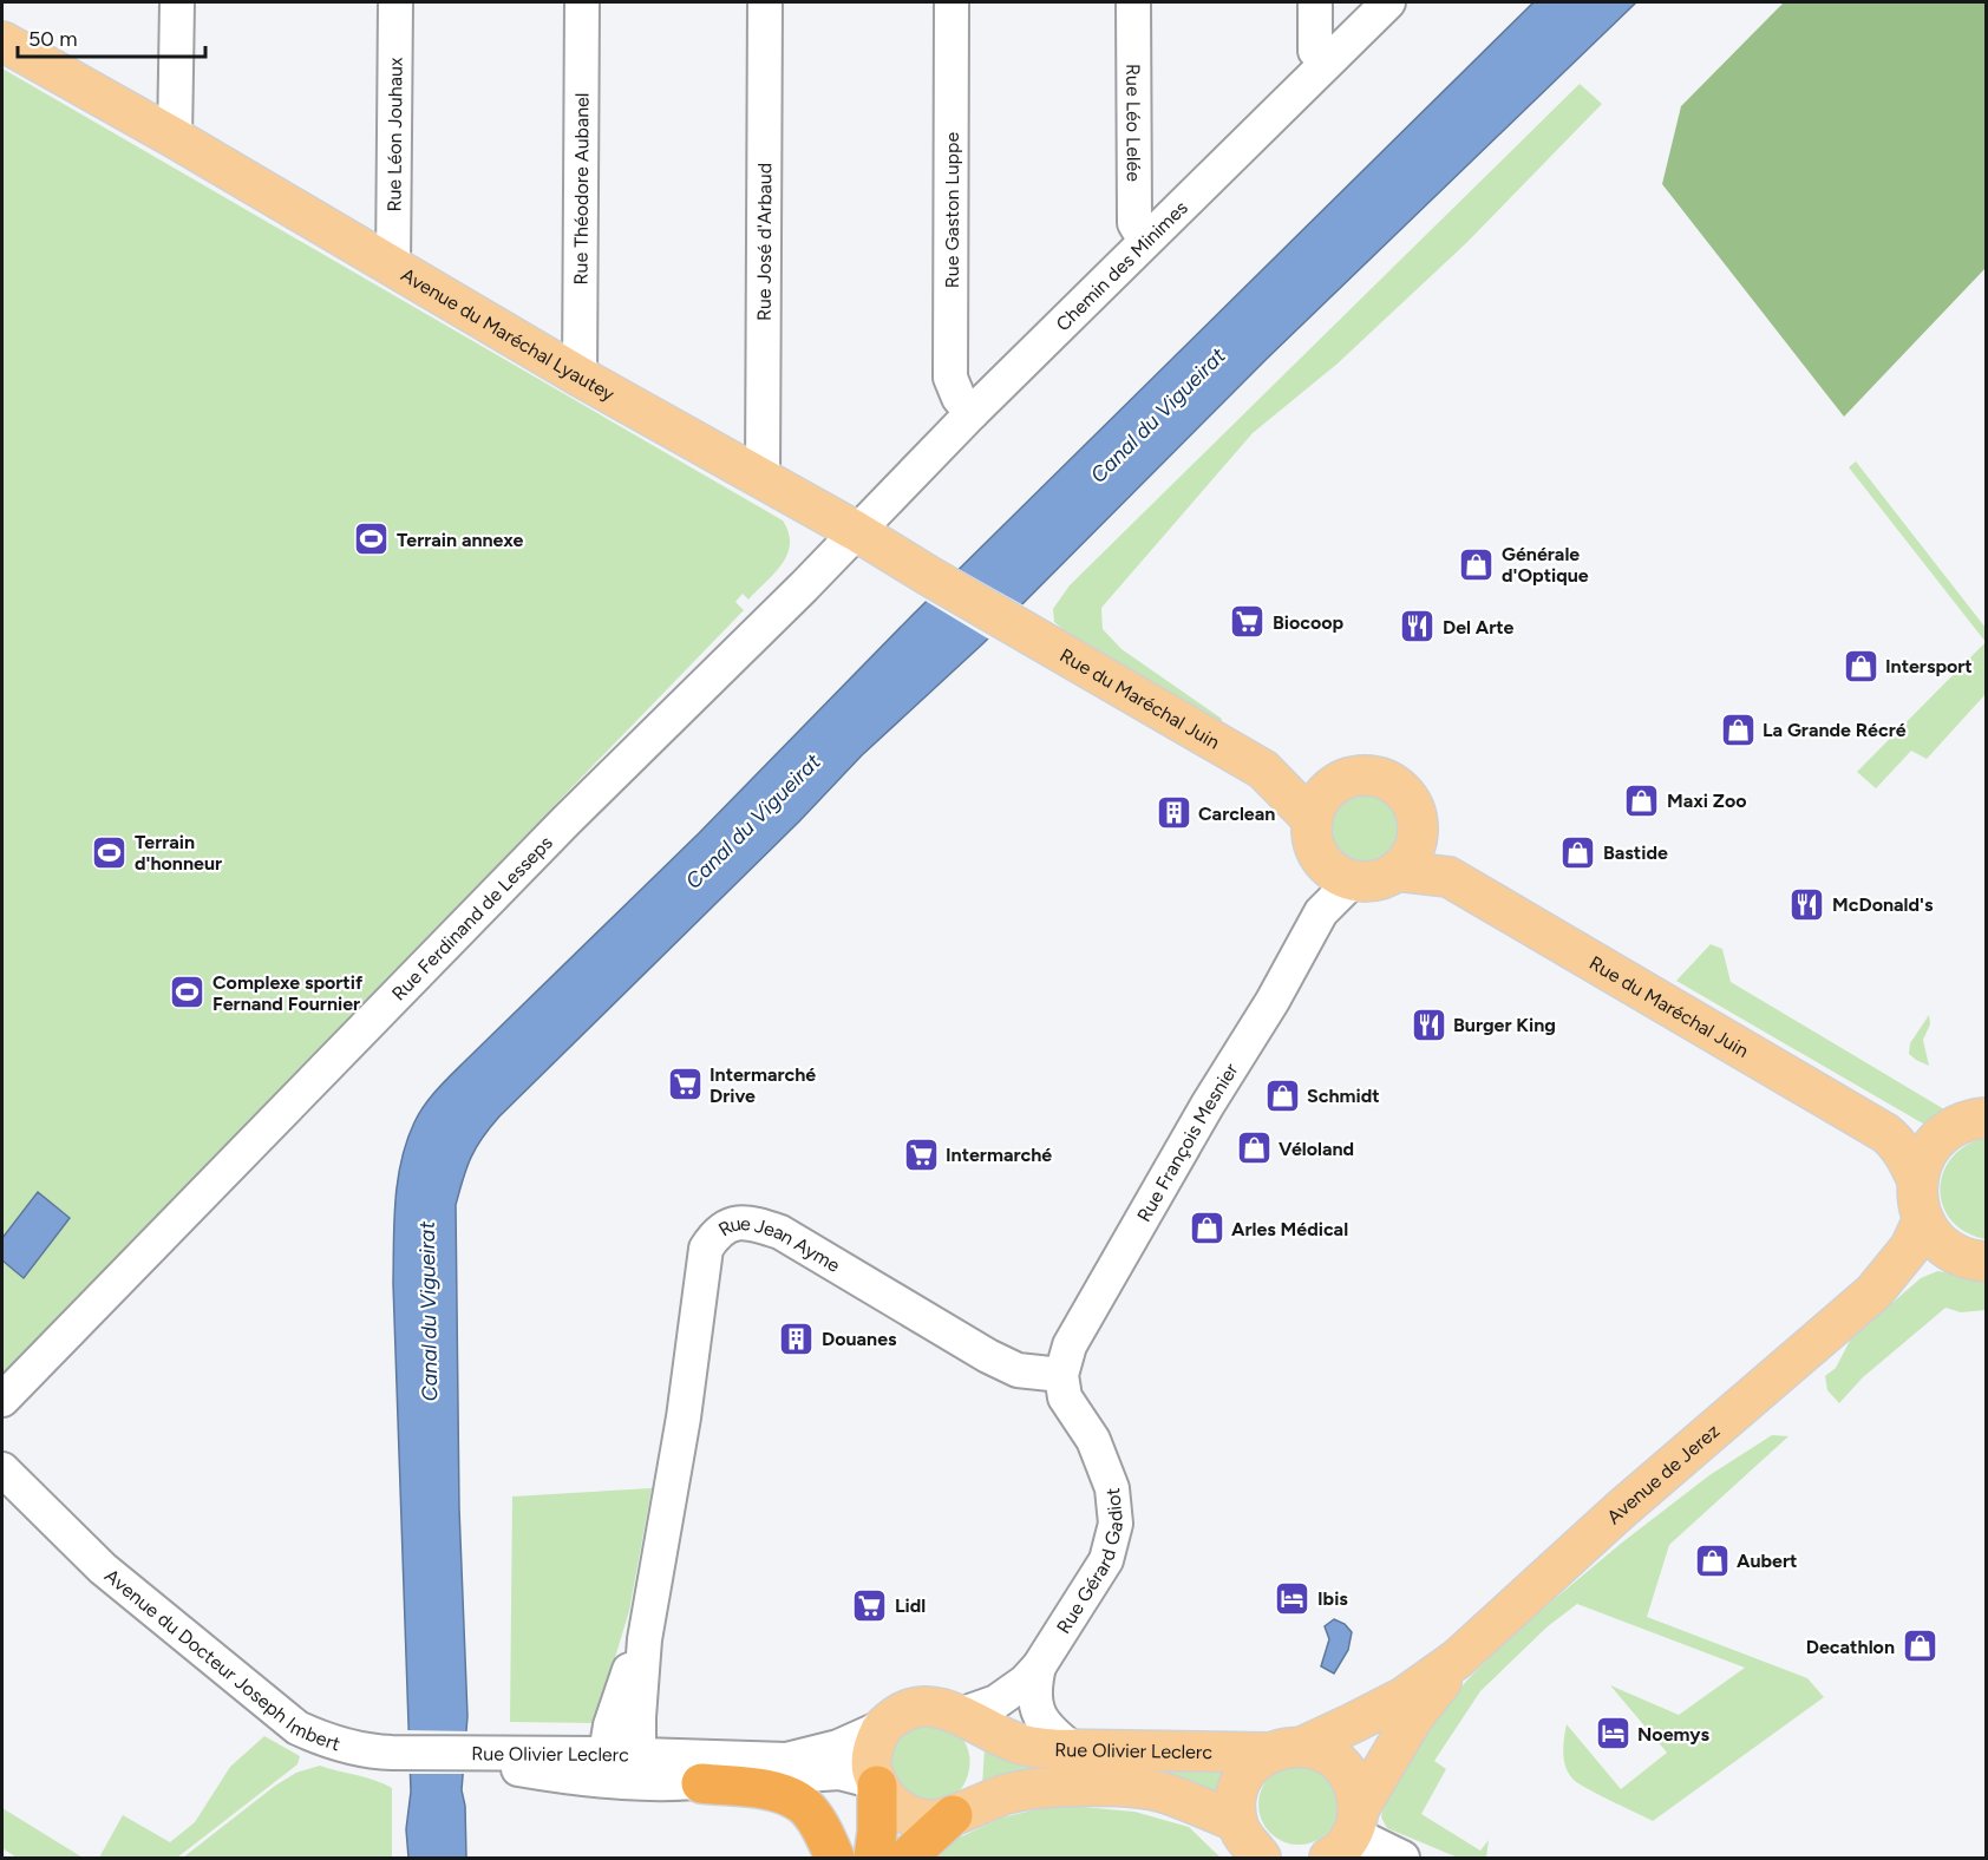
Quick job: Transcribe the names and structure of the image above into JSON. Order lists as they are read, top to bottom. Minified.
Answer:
{"streets":{"main road":["Avenue du Maréchal Lyautey","Rue du Maréchal Juin","Avenue de Jerez","Rue Olivier Leclerc"],"street":["Rue Léo Lelée","Rue Léon Jouhaux","Rue Théodore Aubanel","Rue Gaston Luppe","Rue José d'Arbaud","Chemin des Minimes","Rue Ferdinand de Lesseps","Rue François Mesnier","Rue Jean Ayme","Rue Gérard Gadiot","Avenue du Docteur Joseph Imbert"]},"crossings":[["Rue Léo Lelée","Chemin des Minimes"],["Rue Léon Jouhaux","Avenue du Maréchal Lyautey"],["Rue Théodore Aubanel","Avenue du Maréchal Lyautey"],["Rue Gaston Luppe","Chemin des Minimes"],["Rue José d'Arbaud","Avenue du Maréchal Lyautey"],["Chemin des Minimes","Avenue du Maréchal Lyautey"],["Chemin des Minimes","Rue Ferdinand de Lesseps"],["Avenue du Maréchal Lyautey","Rue du Maréchal Juin"],["Avenue du Maréchal Lyautey","Rue Ferdinand de Lesseps"],["Rue du Maréchal Juin","Rue François Mesnier"],["Rue François Mesnier","Rue Jean Ayme"],["Rue François Mesnier","Rue Gérard Gadiot"],["Rue Jean Ayme","Rue Gérard Gadiot"],["Rue Jean Ayme","Rue Olivier Leclerc"],["Avenue de Jerez","Rue Olivier Leclerc"],["Rue Gérard Gadiot","Rue Olivier Leclerc"],["Avenue du Docteur Joseph Imbert","Rue Olivier Leclerc"]],"water":["Canal du Vigueirat"],"places":{"sports":["Terrain annexe","Terrain d'honneur","Complexe sportif Fernand Fournier"],"shop":["Générale d'Optique","Intersport","La Grande Récré","Maxi Zoo","Bastide","Schmidt","Véloland","Arles Médical","Aubert","Decathlon"],"supermarket":["Biocoop","Intermarché Drive","Intermarché","Lidl"],"restaurant":["Del Arte","McDonald's","Burger King"],"building":["Carclean","Douanes"],"hotel":["Ibis","Noemys"]},"scale_bar":"50 m"}
